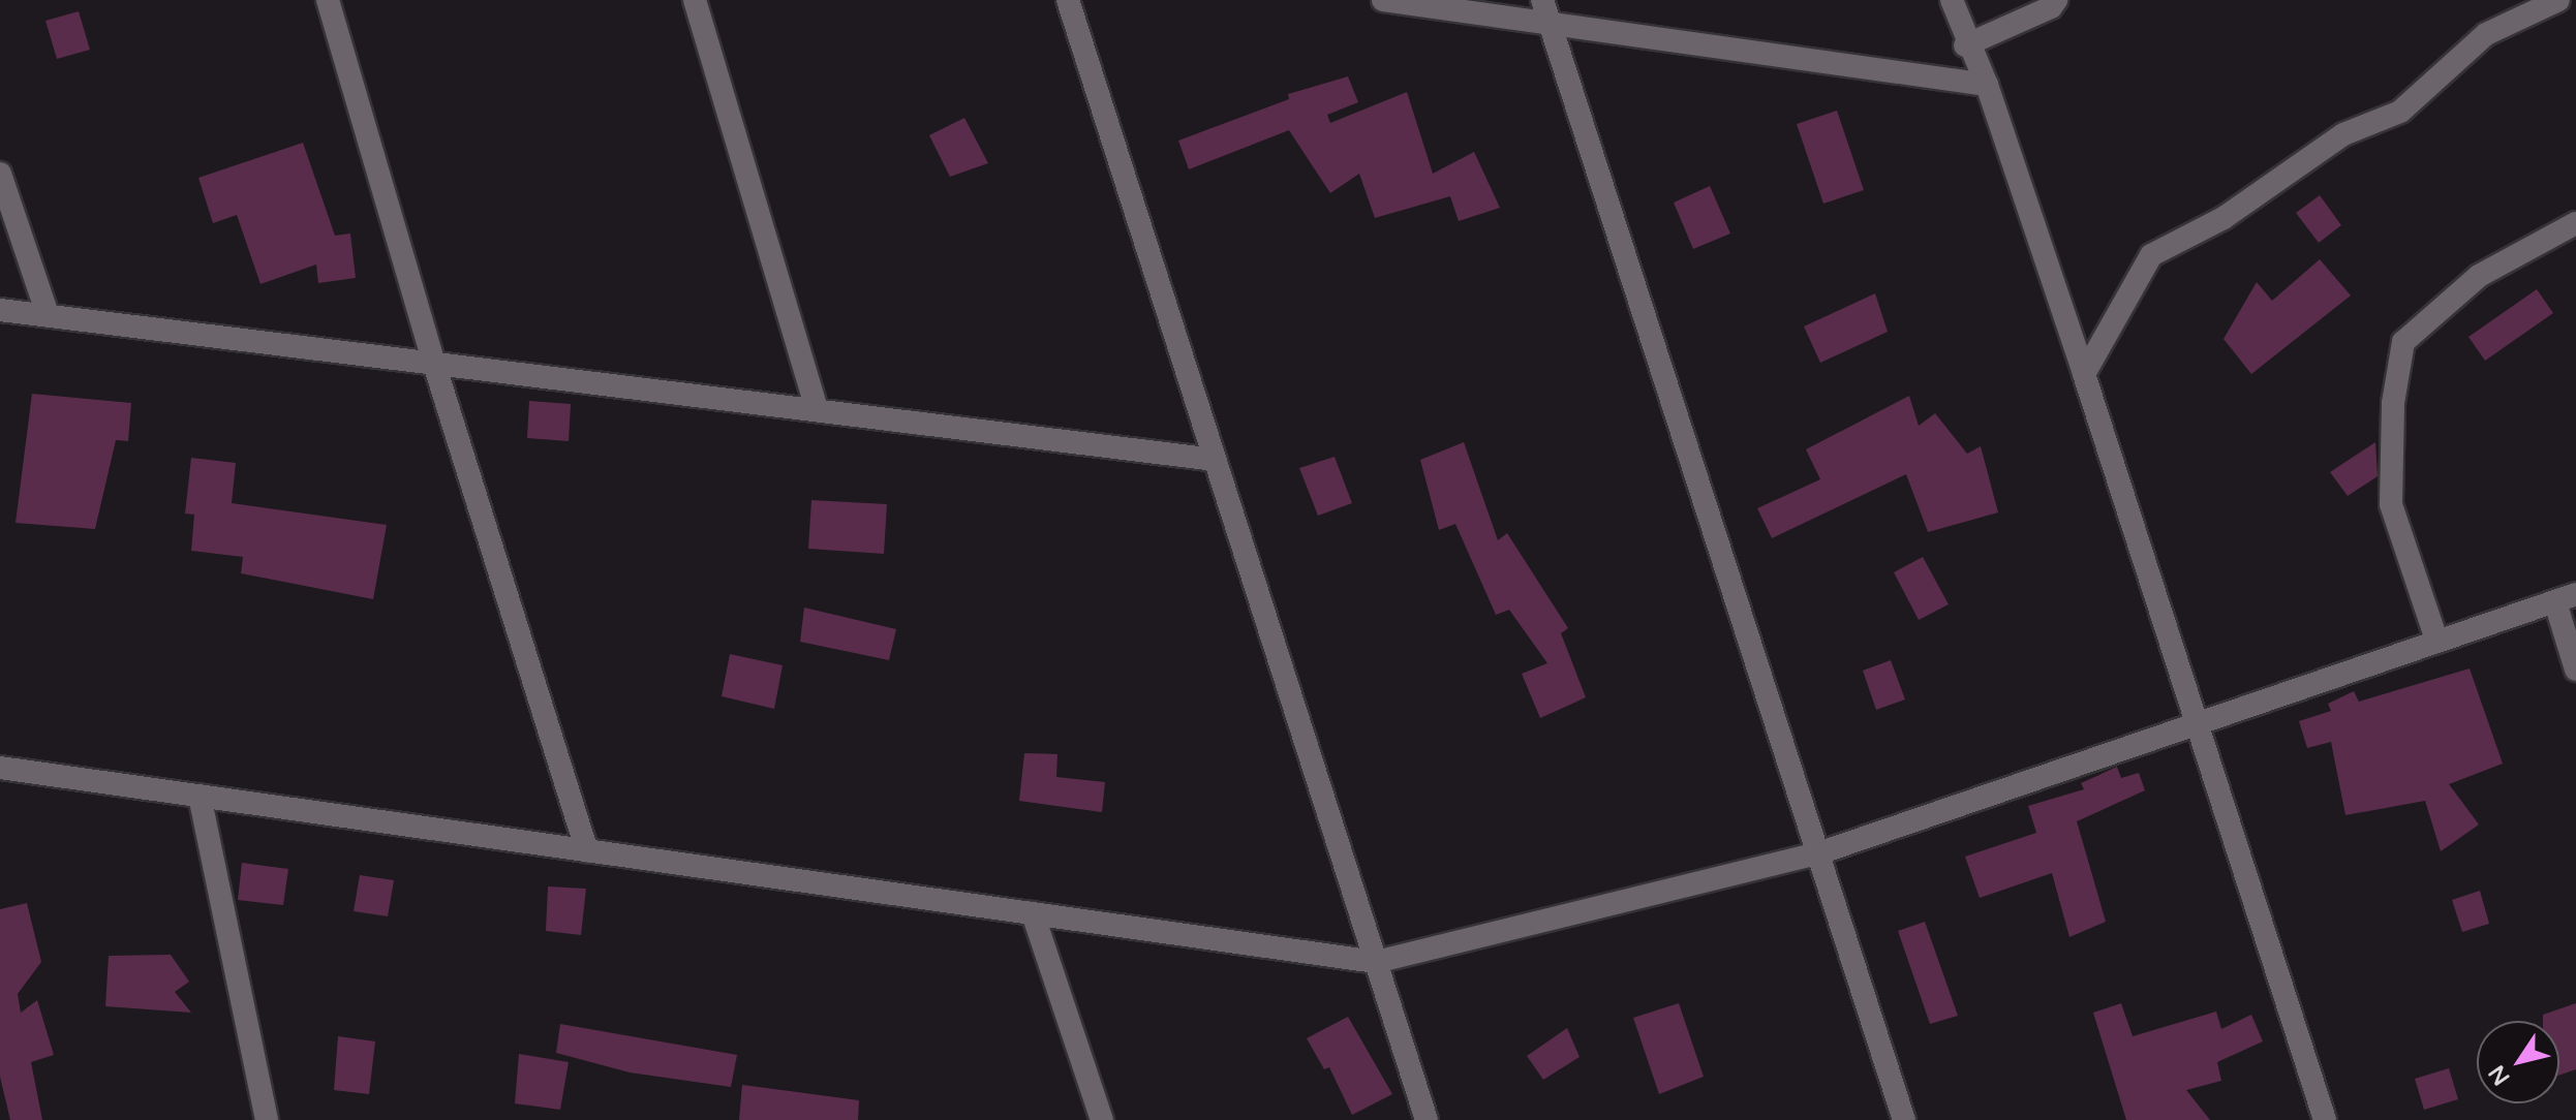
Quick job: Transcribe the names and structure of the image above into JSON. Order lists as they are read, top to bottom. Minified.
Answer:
{"north":"bottom left"}
